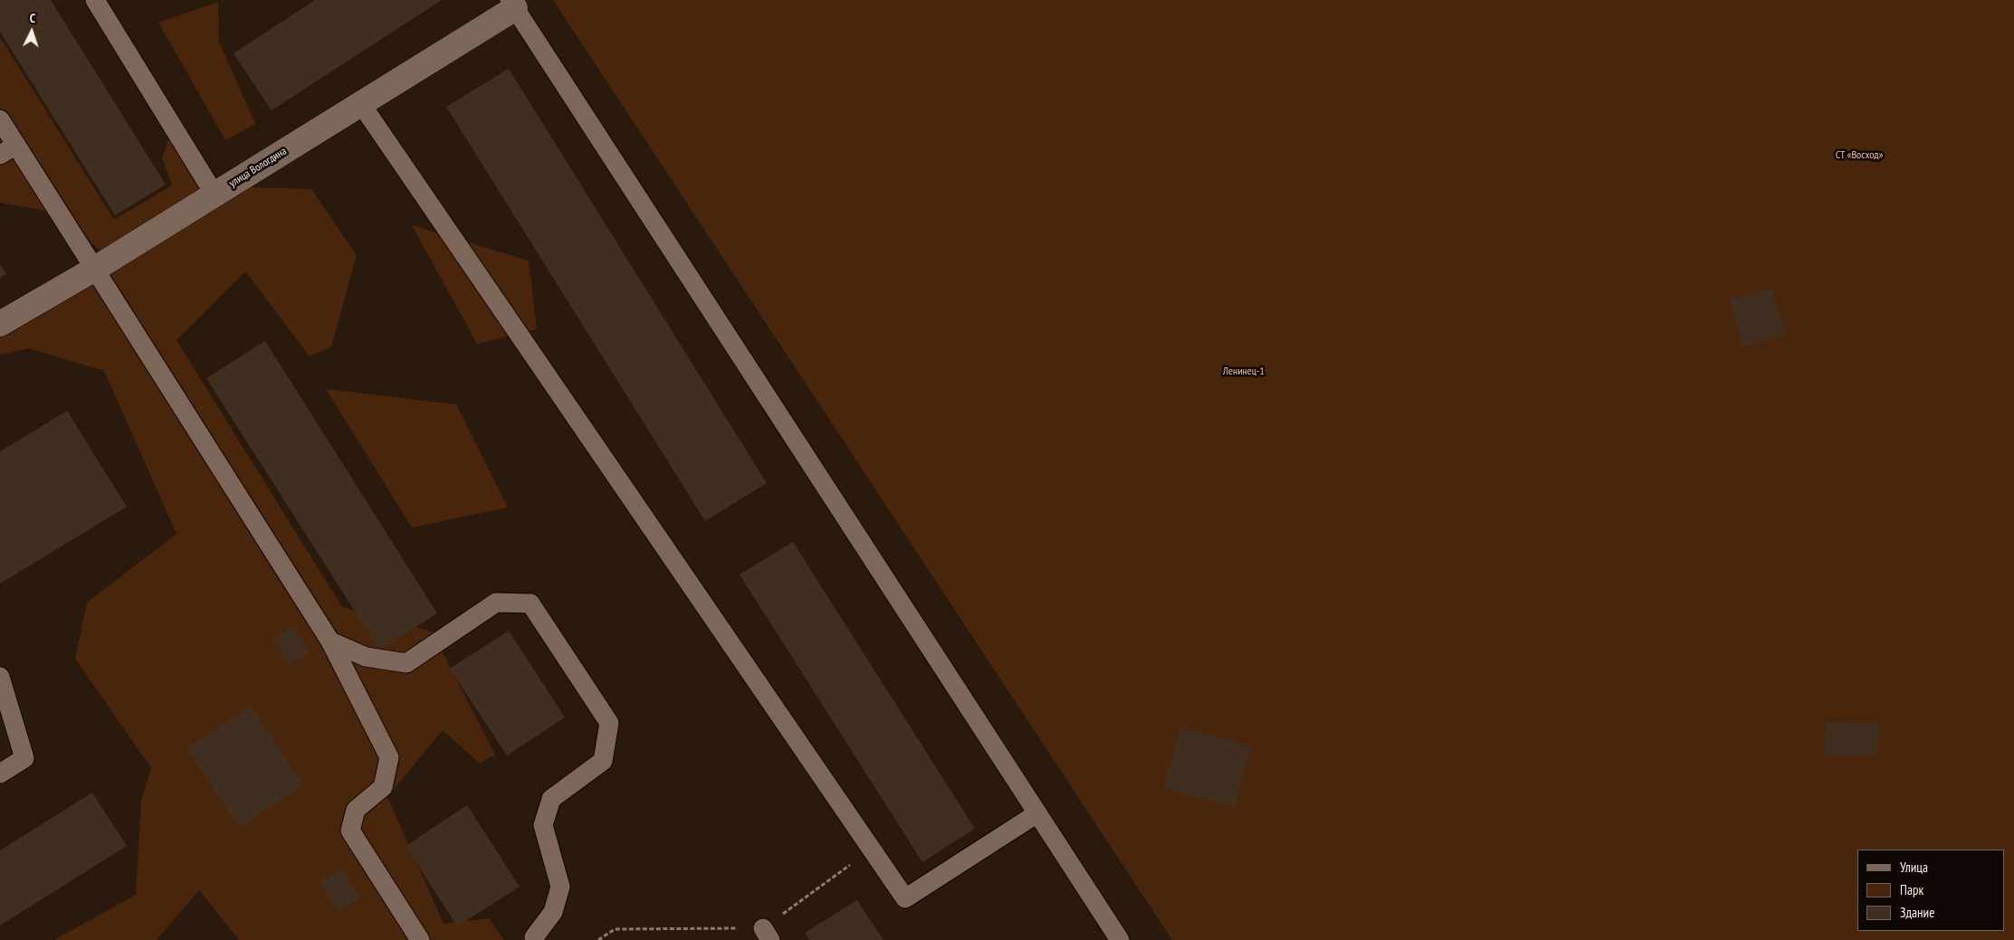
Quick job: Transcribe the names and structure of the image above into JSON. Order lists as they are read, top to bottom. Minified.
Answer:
{"streets":{"street":["улица Вологдина"]},"parks":["СТ «Восход»","Ленинец-1"],"legend":["Улица","Парк","Здание"],"north":"top"}
